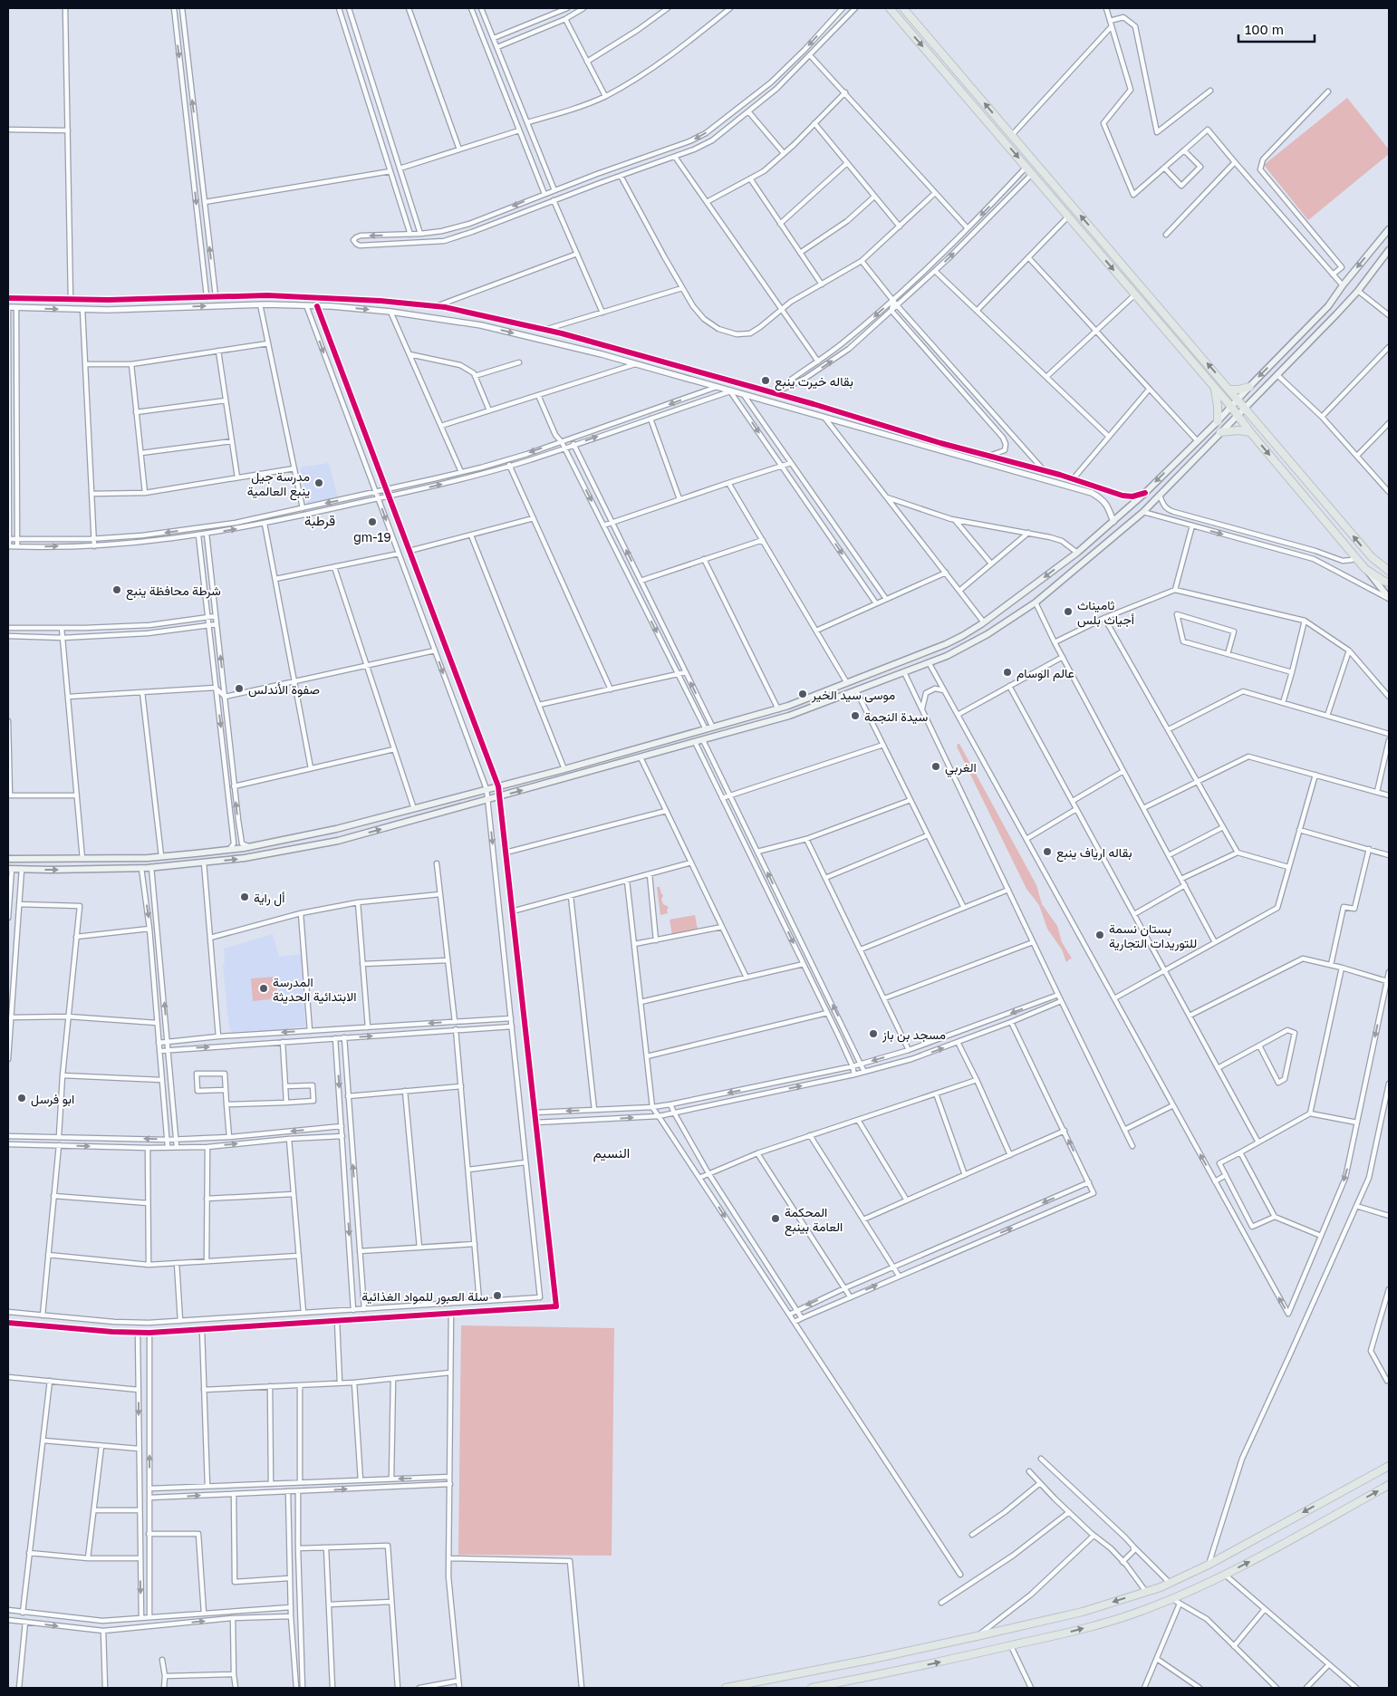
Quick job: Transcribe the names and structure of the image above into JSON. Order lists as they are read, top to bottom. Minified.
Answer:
{"districts":["قرطبة","النسيم"],"places":["بقاله خيرت ينبع","مدرسة جيل ينبع العالمية","gm-19","شرطة محافظة ينبع","ثاميناث أجياث بلس","عالم الوسام","صفوة الأندلس","موسى سيد الخير","سيدة النجمة","الغربي","بقاله ارياف ينبع","أل راية","بستان نسمة للتوريدات التجارية","المدرسة الابتدائية الحديثة","مسجد بن باز","ابو فرسل","المحكمة العامة بينبع","سلة العبور للمواد الغذائية"],"scale_bar":"100 m"}
